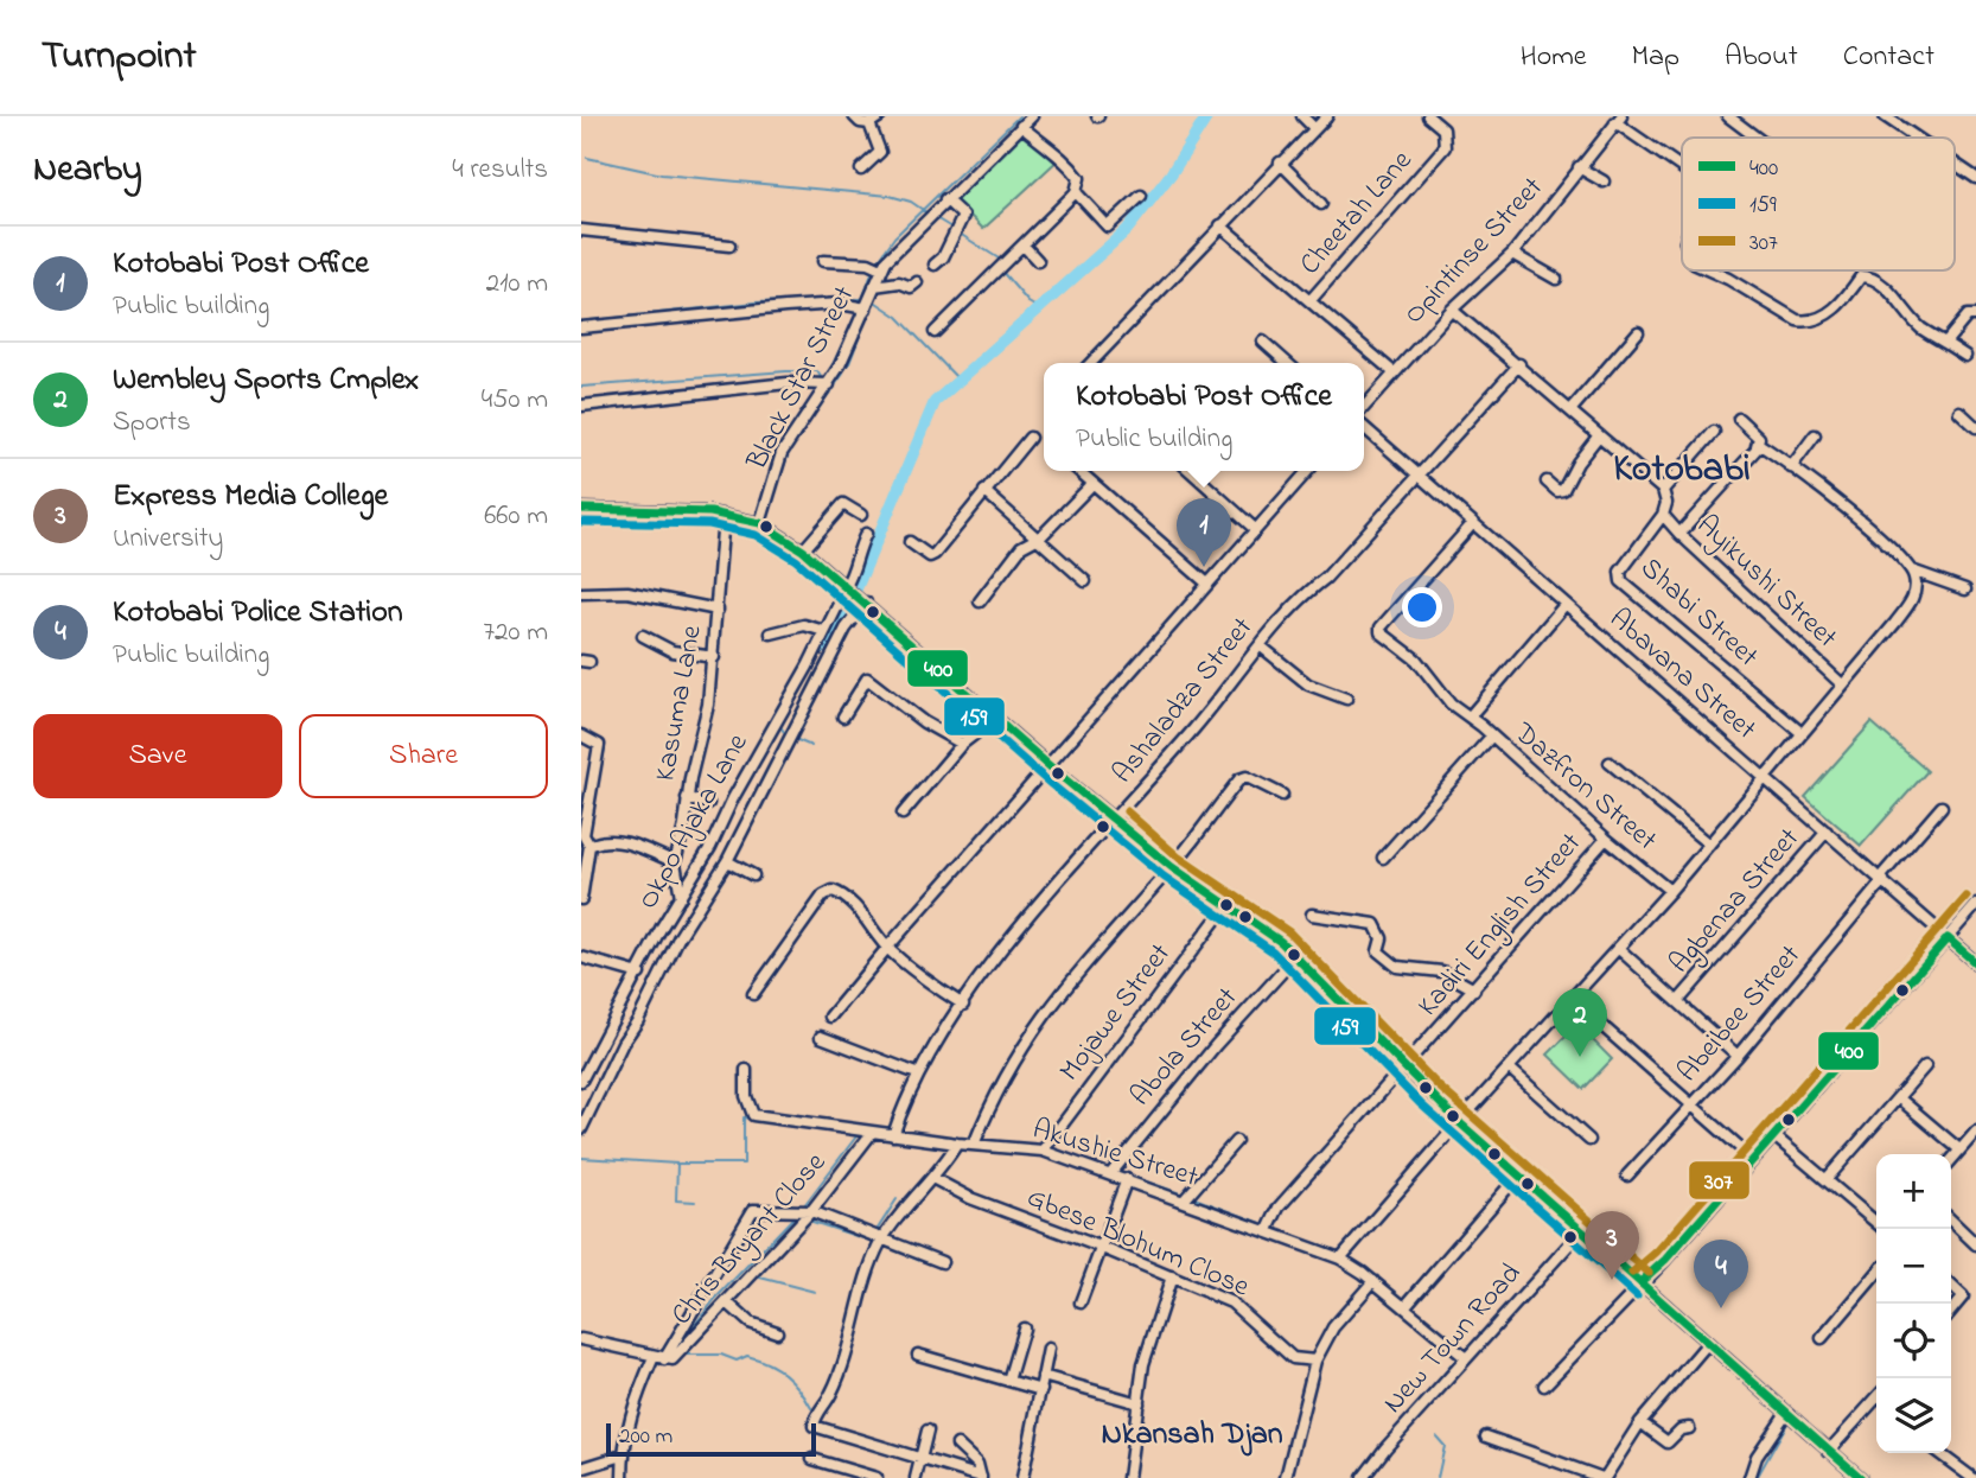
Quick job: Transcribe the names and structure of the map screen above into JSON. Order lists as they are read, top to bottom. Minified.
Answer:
{"streets":{"street":["Cheetah Lane","Opintinse Street","Black Star Street","Ayikushi Street","Shabi Street","Abavana Street","Ashaladza Street","Kasuma Lane","Dazfron Street","Okpo Ajaka Lane","Agbenaa Street","Kadiri English Street","Mojawe Street","Abeibee Street","Abola Street","Akushie Street","Chris Bryant Close","Gbese Blohum Close","New Town Road"]},"crossings":[["Ayikushi Street","Shabi Street"],["Abavana Street","Ashaladza Street"],["Abavana Street","Dazfron Street"],["Abavana Street","Agbenaa Street"],["Abavana Street","Abeibee Street"],["Ashaladza Street","Akushie Street"],["Kasuma Lane","Okpo Ajaka Lane"],["Dazfron Street","Kadiri English Street"],["Kadiri English Street","Akushie Street"],["Mojawe Street","Akushie Street"],["Abola Street","Akushie Street"],["Akushie Street","Chris Bryant Close"],["Akushie Street","New Town Road"]],"districts":["Kotobabi","Nkansah Djan"],"lines":["transit line 400","transit line 159","transit line 307"],"legend":["400","159","307"],"scale_bar":"200 m","page":{"header":"Turnpoint","nav":["Home","Map","About","Contact"],"heading":["Nearby","4 results"],"list":[{"mark":"1","name":"Kotobabi Post Office","note":"Public building","value":"210 m"},{"mark":"2","name":"Wembley Sports Cmplex","note":"Sports","value":"450 m"},{"mark":"3","name":"Express Media College","note":"University","value":"660 m"},{"mark":"4","name":"Kotobabi Police Station","note":"Public building","value":"720 m"}],"popup":["Kotobabi Post Office","Public building"],"pins":["1","2","3","4"],"buttons":["Save","Share"],"map_buttons":["+","−"],"scale":"200 m"}}
